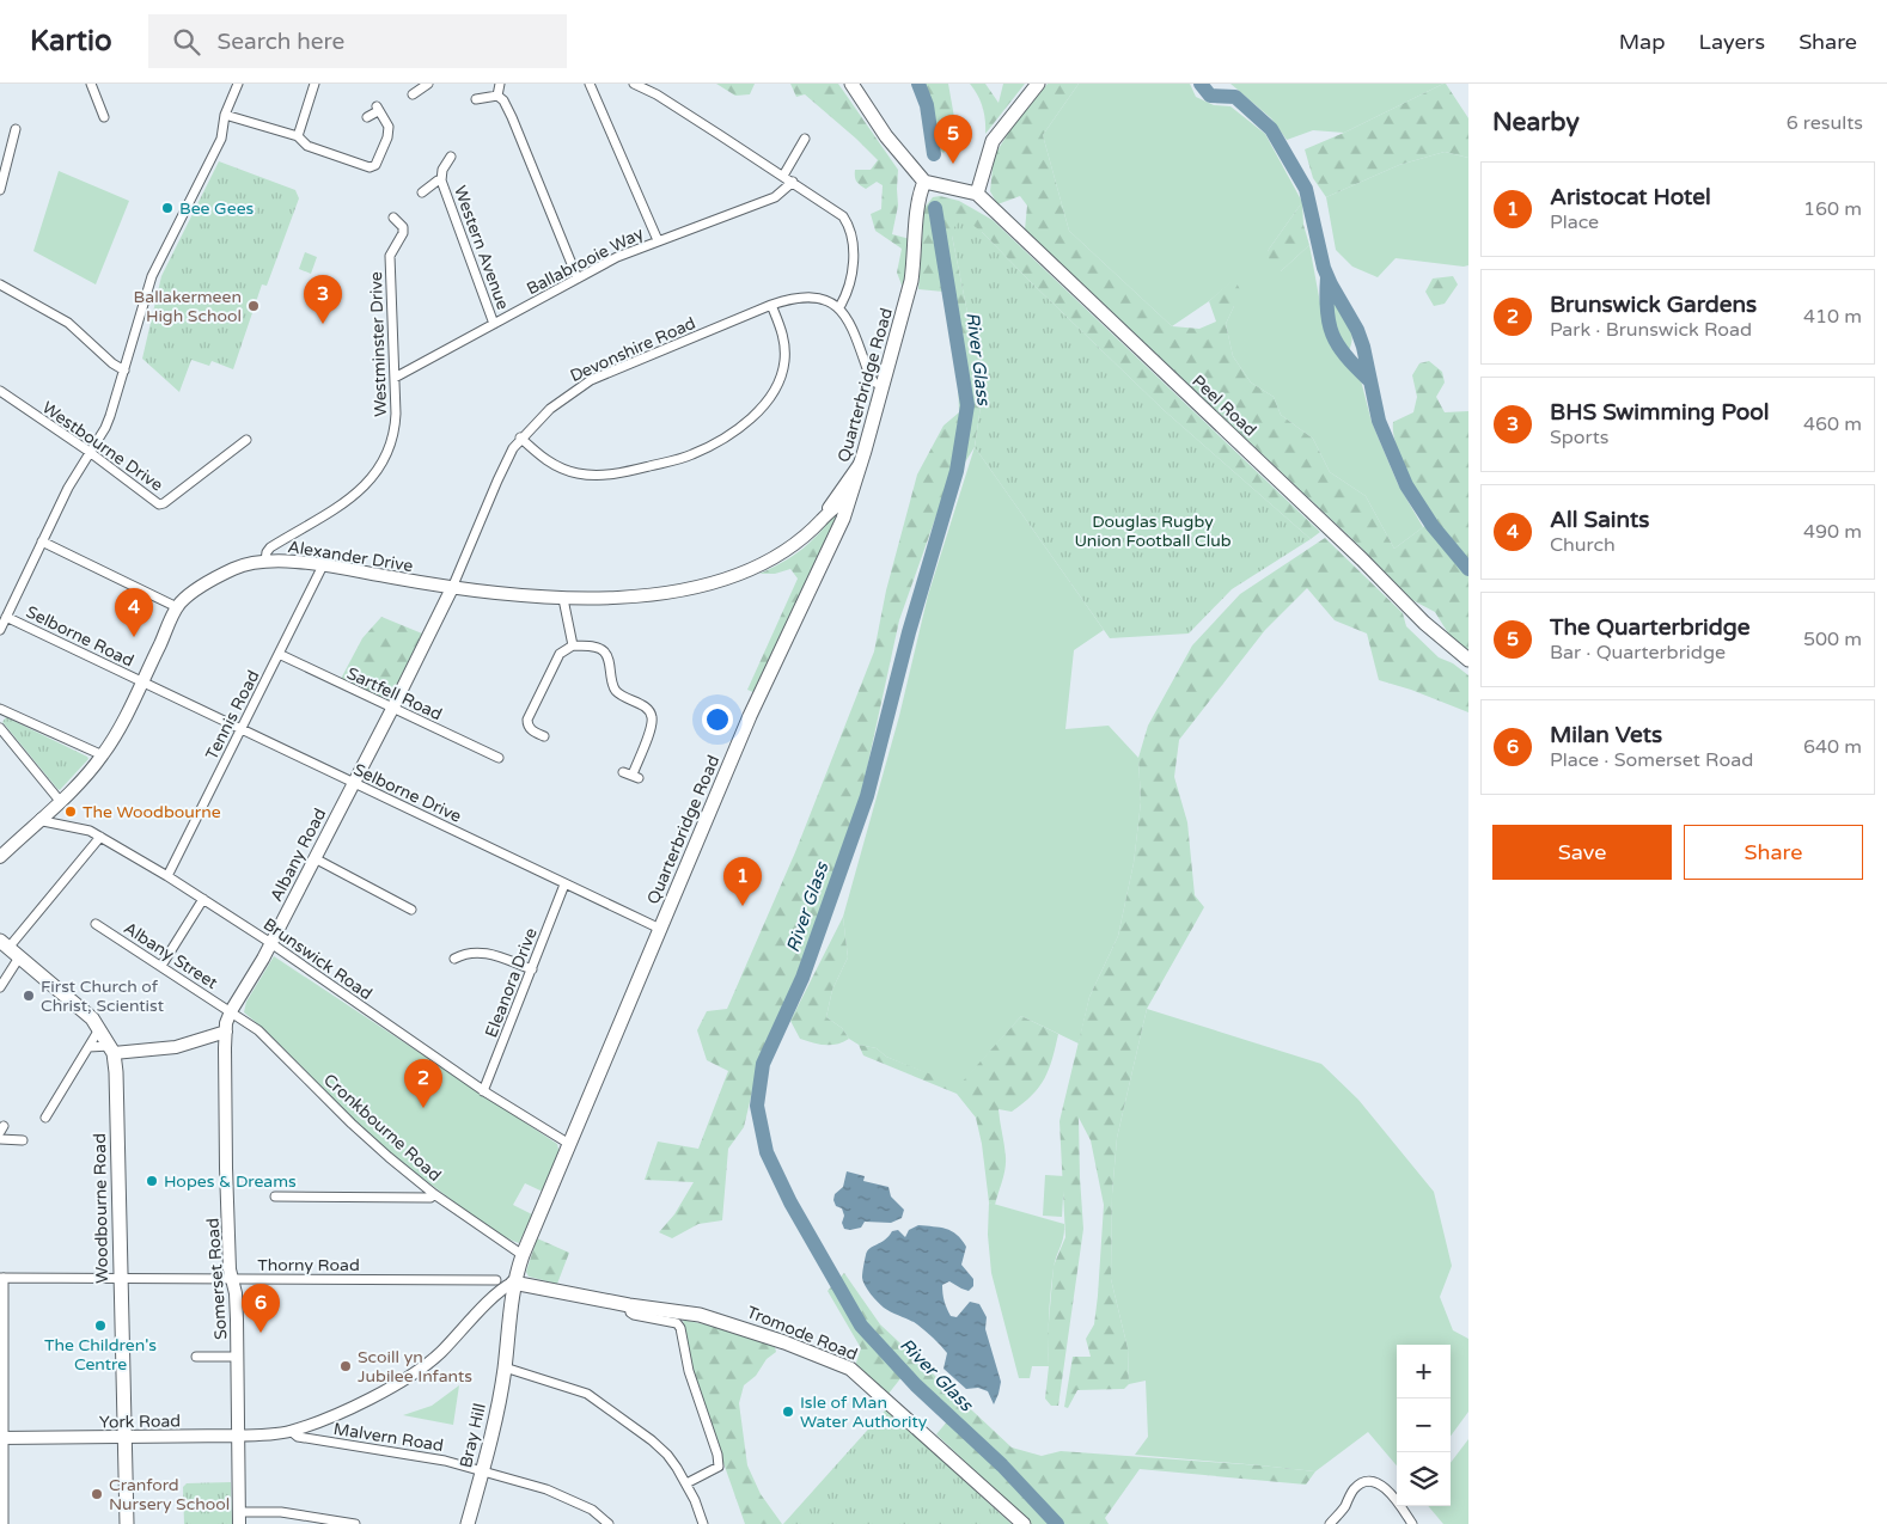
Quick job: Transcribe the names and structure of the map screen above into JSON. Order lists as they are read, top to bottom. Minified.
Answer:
{"streets":{"main road":["Quarterbridge Road","Peel Road","Alexander Drive","Albany Road","Woodbourne Road","Somerset Road","Tromode Road","York Road","Bray Hill"],"street":["Western Avenue","Ballabrooie Way","Westminster Drive","Devonshire Road","Westbourne Drive","Selborne Road","Sartfell Road","Tennis Road","Selborne Drive","Albany Street","Brunswick Road","Eleanora Drive","Cronkbourne Road","Thorny Road","Malvern Road"]},"crossings":[["Western Avenue","Ballabrooie Way"],["Ballabrooie Way","Westminster Drive"],["Westminster Drive","Alexander Drive"],["Devonshire Road","Alexander Drive"],["Devonshire Road","Albany Road"],["Quarterbridge Road","Peel Road"],["Quarterbridge Road","Alexander Drive"],["Quarterbridge Road","Selborne Drive"],["Quarterbridge Road","Brunswick Road"],["Quarterbridge Road","Cronkbourne Road"],["Quarterbridge Road","Tromode Road"],["Quarterbridge Road","York Road"],["Quarterbridge Road","Bray Hill"],["Alexander Drive","Selborne Road"],["Alexander Drive","Tennis Road"],["Alexander Drive","Selborne Drive"],["Alexander Drive","Albany Road"],["Alexander Drive","Brunswick Road"],["Selborne Road","Selborne Drive"],["Sartfell Road","Tennis Road"],["Sartfell Road","Albany Road"],["Tennis Road","Selborne Drive"],["Tennis Road","Brunswick Road"],["Selborne Drive","Albany Road"],["Selborne Drive","Eleanora Drive"],["Albany Road","Albany Street"],["Albany Road","Brunswick Road"],["Albany Road","Cronkbourne Road"],["Albany Road","Somerset Road"],["Albany Street","Cronkbourne Road"],["Brunswick Road","Eleanora Drive"],["Woodbourne Road","Thorny Road"],["Woodbourne Road","York Road"],["Thorny Road","Somerset Road"],["Somerset Road","York Road"],["Tromode Road","York Road"],["Tromode Road","Bray Hill"],["York Road","Bray Hill"],["York Road","Malvern Road"],["Bray Hill","Malvern Road"]],"water":["River Glass"],"parks":["Douglas Rugby Union Football Club"],"places":["Bee Gees","Ballakermeen High School","The Woodbourne","First Church of Christ, Scientist","Hopes & Dreams","The Children's Centre","Scoill yn Jubilee Infants","Isle of Man Water Authority","Cranford Nursery School"],"page":{"header":"Kartio","search":"Search here","nav":["Map","Layers","Share"],"heading":["Nearby","6 results"],"pins":["5","3","4","1","2","6"],"list":[{"mark":"1","name":"Aristocat Hotel","note":"Place","value":"160 m"},{"mark":"2","name":"Brunswick Gardens","note":"Park · Brunswick Road","value":"410 m"},{"mark":"3","name":"BHS Swimming Pool","note":"Sports","value":"460 m"},{"mark":"4","name":"All Saints","note":"Church","value":"490 m"},{"mark":"5","name":"The Quarterbridge","note":"Bar · Quarterbridge","value":"500 m"},{"mark":"6","name":"Milan Vets","note":"Place · Somerset Road","value":"640 m"}],"buttons":["Save","Share"],"map_buttons":["+","−"]}}
